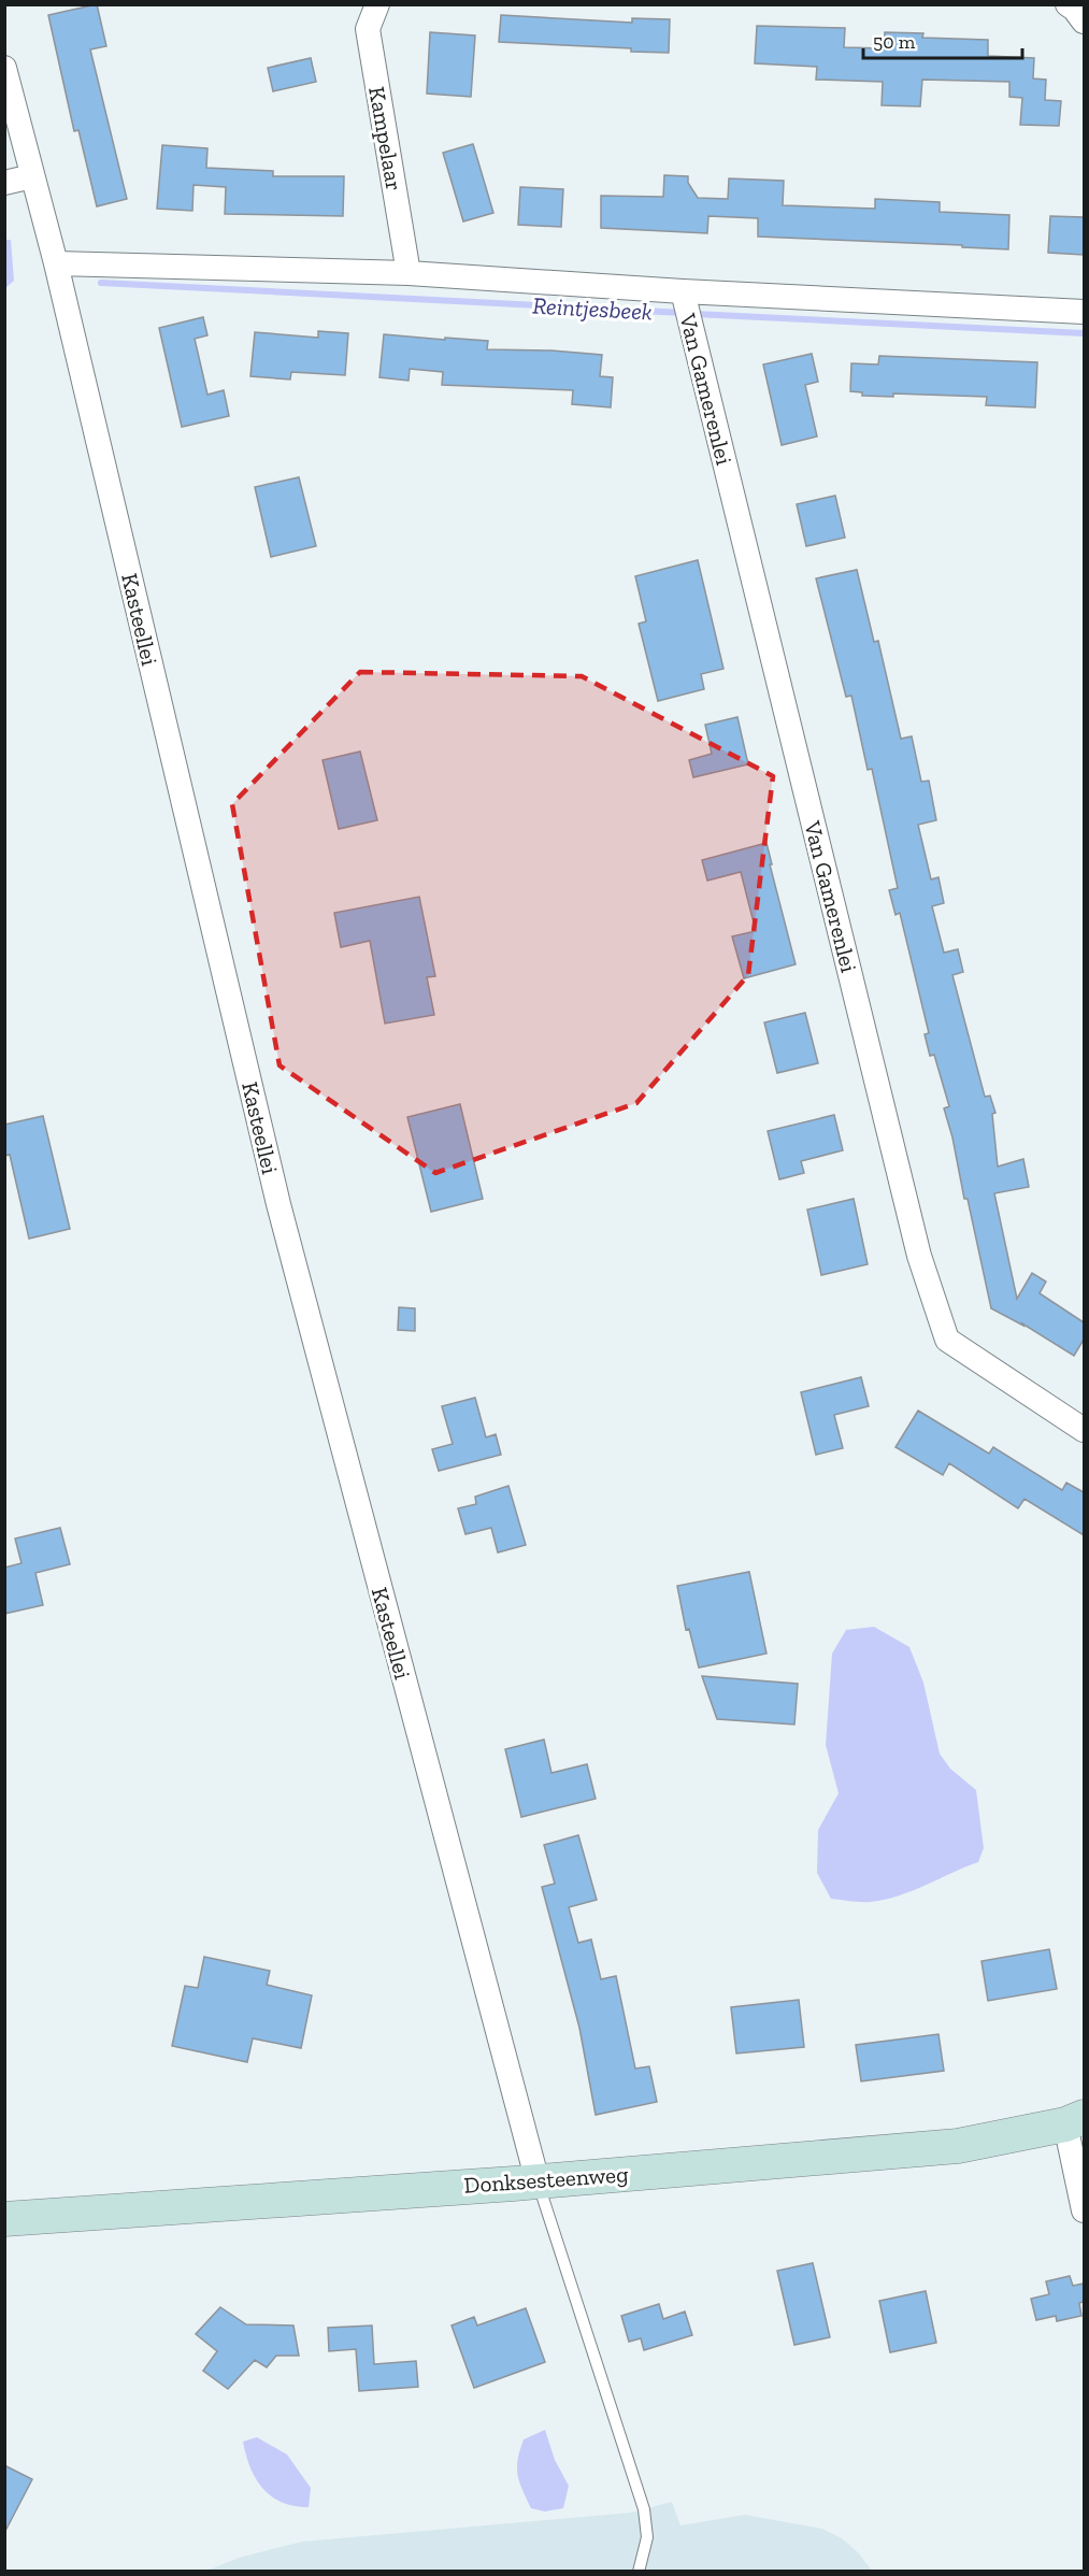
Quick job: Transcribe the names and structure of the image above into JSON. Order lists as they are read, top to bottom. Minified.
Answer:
{"streets":{"street":["Kampelaar","Van Gamerenlei","Kasteellei","Donksesteenweg"]},"crossings":[["Kasteellei","Donksesteenweg"]],"water":["Reintjesbeek"],"scale_bar":"50 m"}
